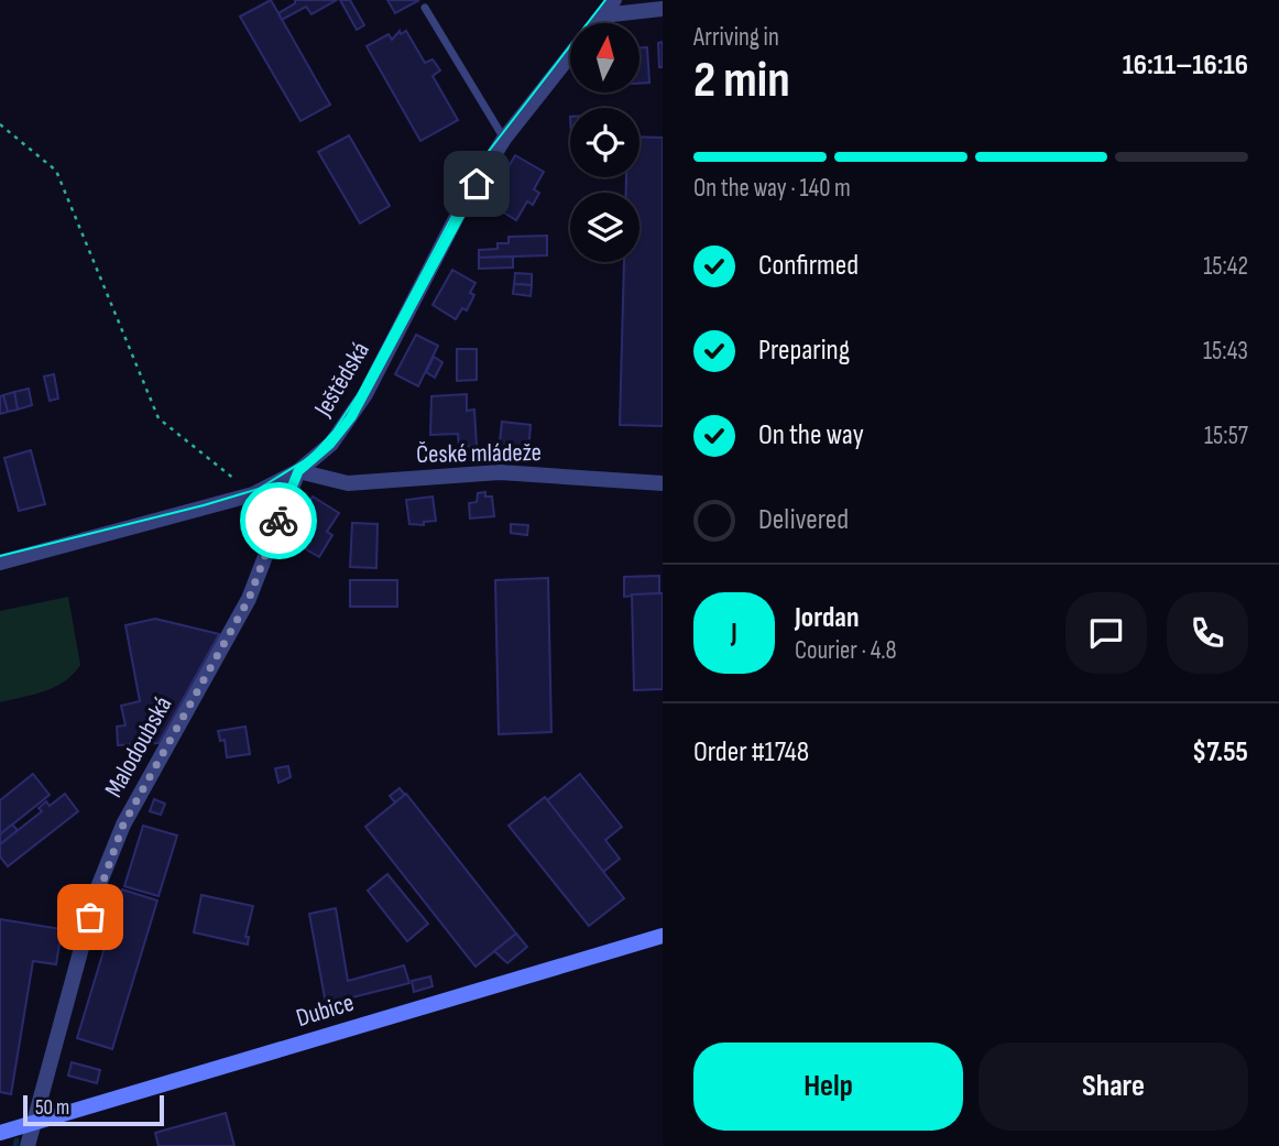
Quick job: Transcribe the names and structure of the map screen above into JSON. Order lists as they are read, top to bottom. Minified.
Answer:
{"streets":{"street":["Ještědská","České mládeže","Malodoubská","Dubice"]},"crossings":[["Ještědská","České mládeže"],["Ještědská","Malodoubská"],["České mládeže","Malodoubská"],["Malodoubská","Dubice"]],"scale_bar":"50 m","north":"top","page":{"heading":["2 min","Arriving in","16:11–16:16"],"panel":["Jordan","Courier · 4.8","Order #1748","$7.55"],"bar":"On the way · 140 m","list":[["Confirmed","15:42"],["Preparing","15:43"],["On the way","15:57"],"Delivered"],"round":"J","buttons":["Help","Share"],"scale":"50 m"}}
